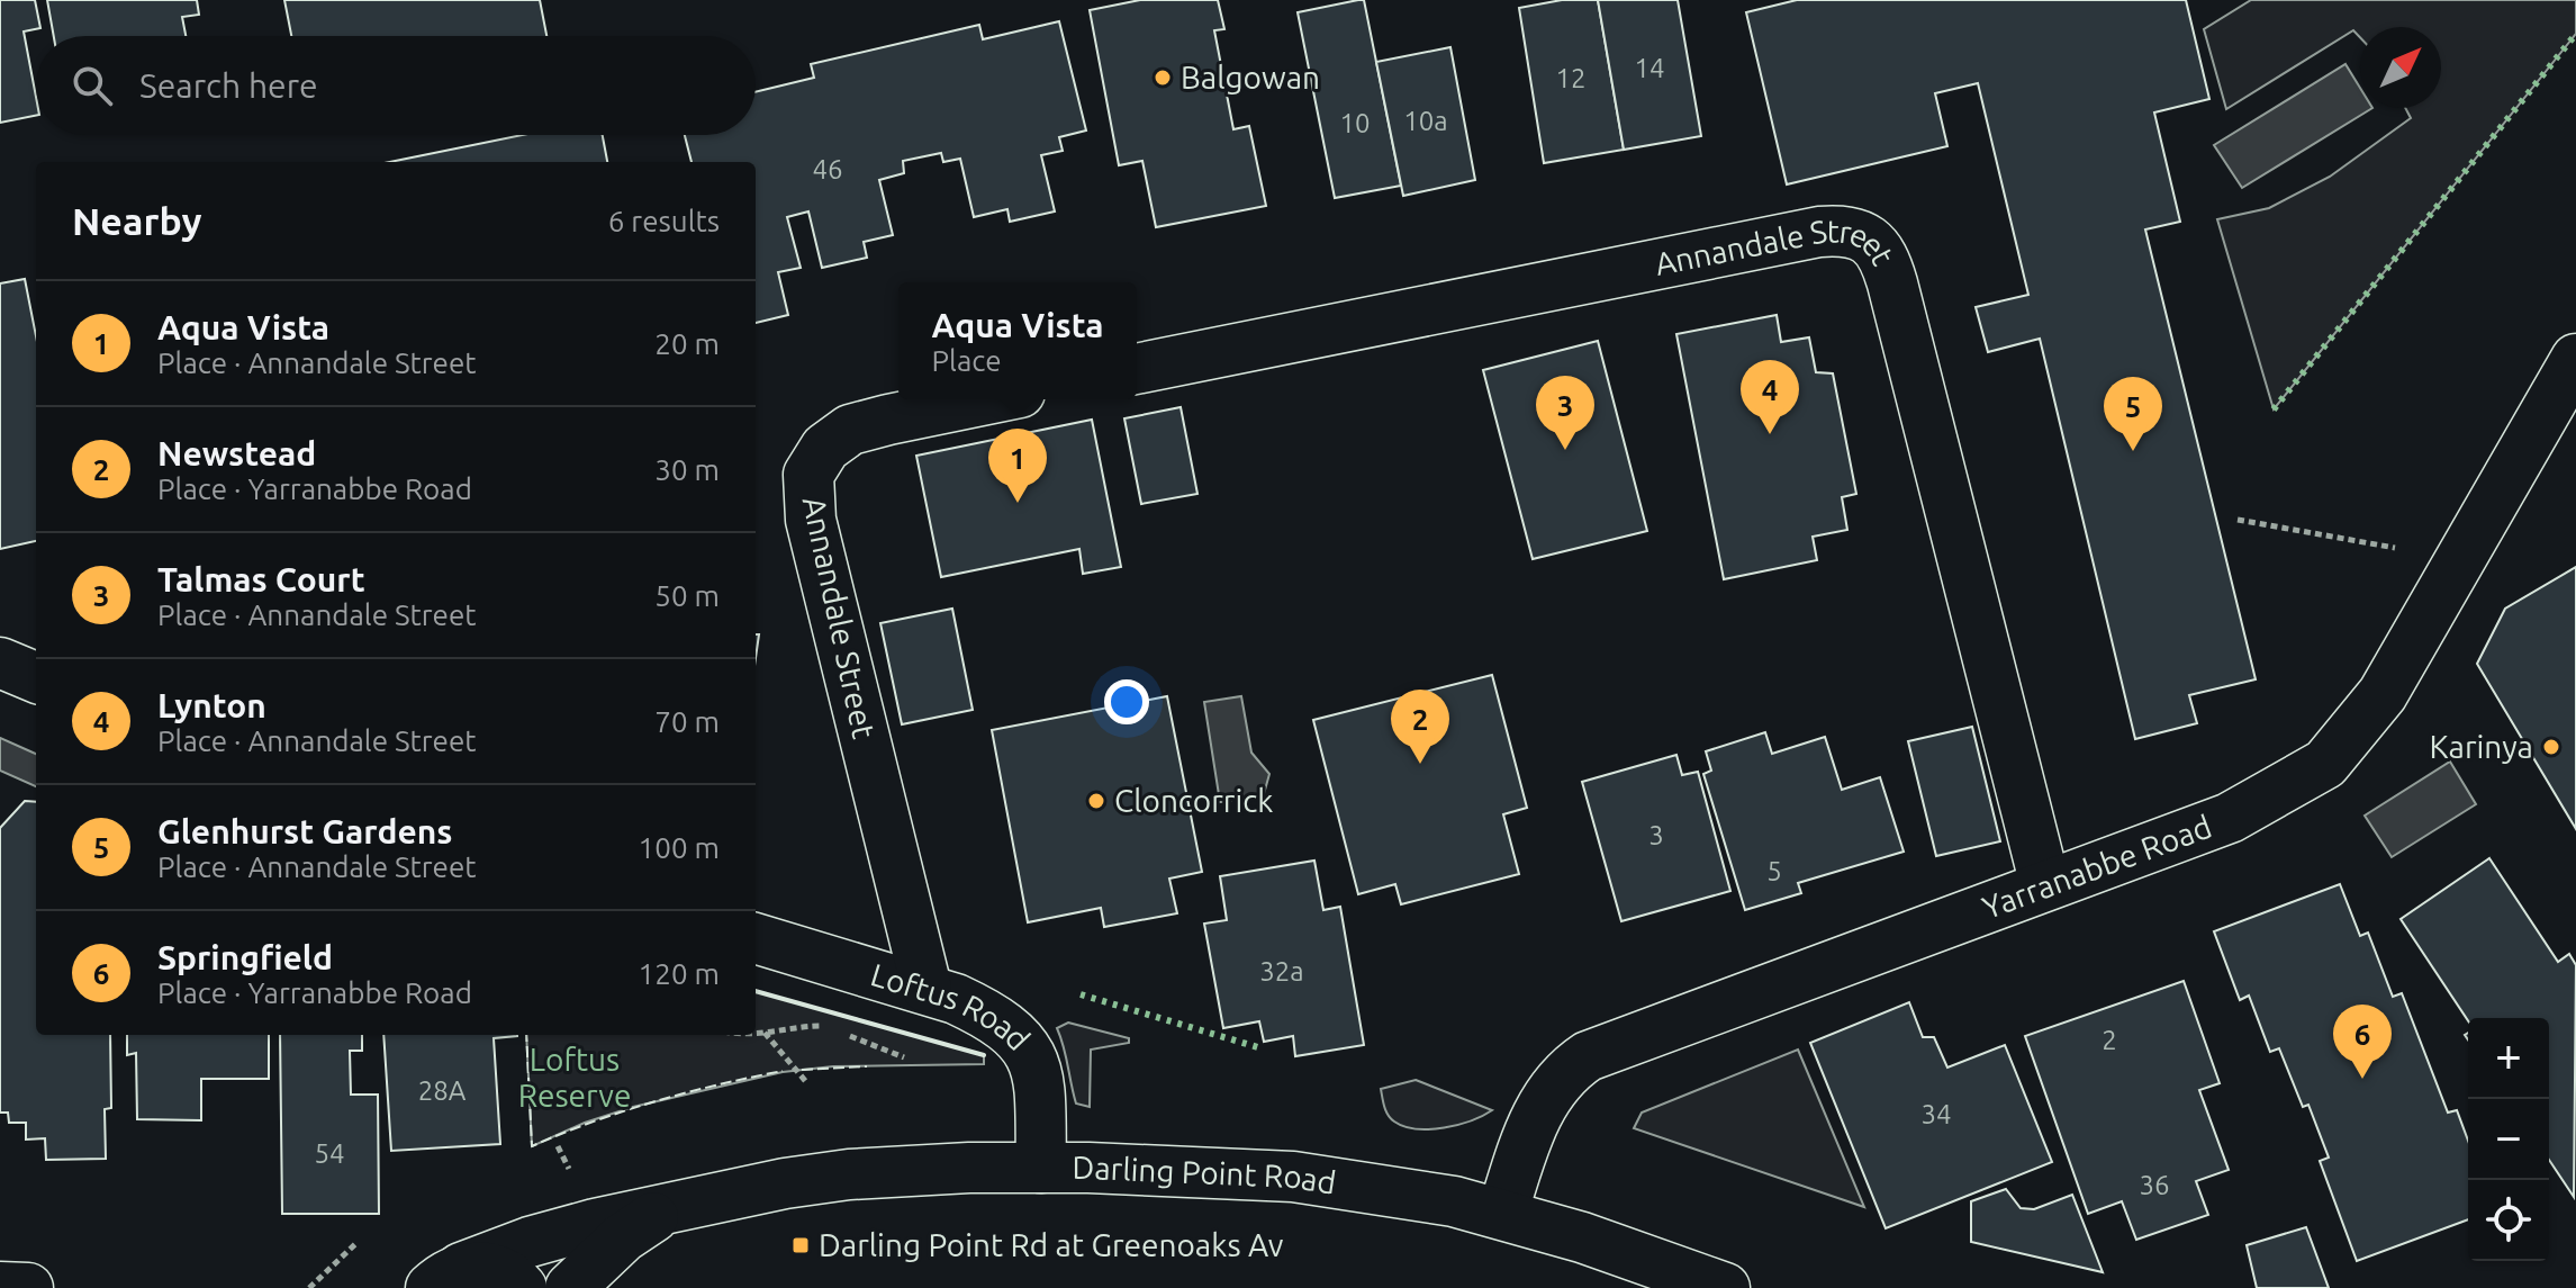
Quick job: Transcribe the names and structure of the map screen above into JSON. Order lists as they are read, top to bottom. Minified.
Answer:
{"streets":{"street":["Annandale Street","Yarranabbe Road","Loftus Road","Darling Point Road"]},"crossings":[["Annandale Street","Yarranabbe Road"],["Annandale Street","Loftus Road"],["Yarranabbe Road","Darling Point Road"],["Loftus Road","Darling Point Road"]],"parks":["Loftus Reserve"],"places":{"other":["Balgowan","Karinya","Cloncorrick"],"transit":["Darling Point Rd at Greenoaks Av"]},"house_numbers":["14","12","10a","10","46","3","5","32a","2","28A","34","54","36"],"north":"top right","page":{"search":"Search here","heading":["Nearby","6 results"],"list":[{"mark":"1","name":"Aqua Vista","note":"Place · Annandale Street","value":"20 m"},{"mark":"2","name":"Newstead","note":"Place · Yarranabbe Road","value":"30 m"},{"mark":"3","name":"Talmas Court","note":"Place · Annandale Street","value":"50 m"},{"mark":"4","name":"Lynton","note":"Place · Annandale Street","value":"70 m"},{"mark":"5","name":"Glenhurst Gardens","note":"Place · Annandale Street","value":"100 m"},{"mark":"6","name":"Springfield","note":"Place · Yarranabbe Road","value":"120 m"}],"popup":["Aqua Vista","Place"],"pins":["4","3","5","1","2","6"],"map_buttons":["+","−"]}}
